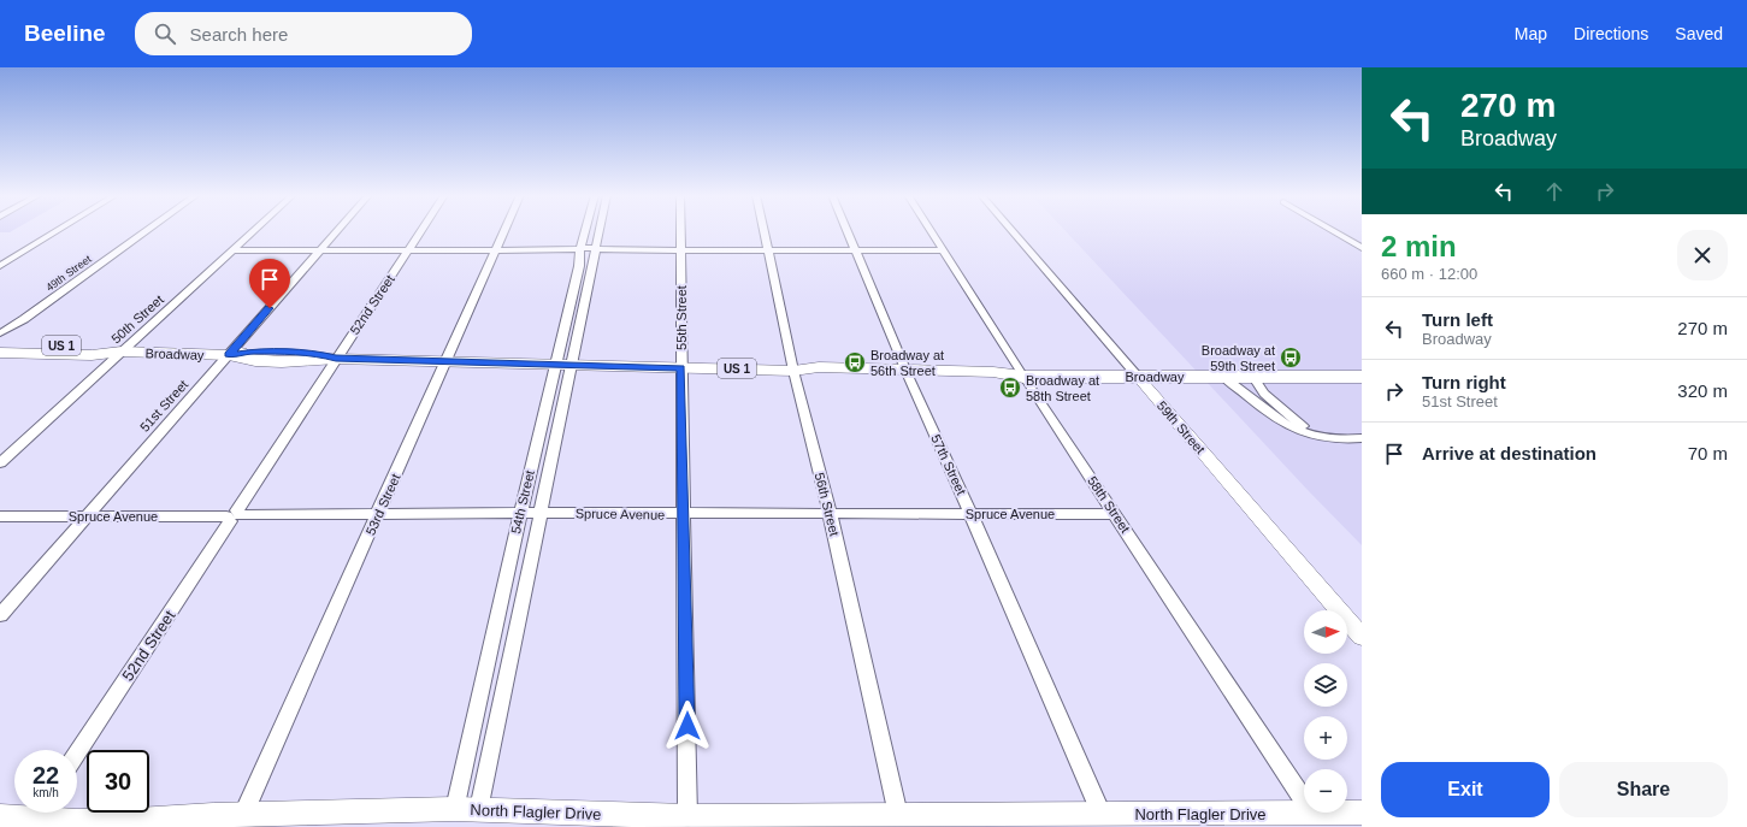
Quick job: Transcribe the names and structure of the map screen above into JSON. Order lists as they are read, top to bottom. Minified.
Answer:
{"streets":{"main road":["US 1","Broadway"],"street":["49th Street","52nd Street","55th Street","50th Street","51st Street","59th Street","57th Street","54th Street","53rd Street","56th Street","58th Street","Spruce Avenue","North Flagler Drive"]},"crossings":[["52nd Street","Broadway"],["52nd Street","Spruce Avenue"],["55th Street","Broadway"],["55th Street","Spruce Avenue"],["55th Street","North Flagler Drive"],["50th Street","Broadway"],["Broadway","51st Street"],["Broadway","59th Street"],["Broadway","57th Street"],["Broadway","54th Street"],["Broadway","53rd Street"],["Broadway","56th Street"],["Broadway","58th Street"],["51st Street","Spruce Avenue"],["57th Street","Spruce Avenue"],["57th Street","North Flagler Drive"],["54th Street","Spruce Avenue"],["54th Street","North Flagler Drive"],["53rd Street","Spruce Avenue"],["53rd Street","North Flagler Drive"],["56th Street","Spruce Avenue"],["56th Street","North Flagler Drive"],["58th Street","Spruce Avenue"]],"places":{"bus stop":["Broadway at 59th Street","Broadway at 56th Street","Broadway at 58th Street"]},"north":"right","page":{"header":"Beeline","search":"Search here","nav":["Map","Directions","Saved"],"turn":["270 m","Broadway"],"heading":["2 min","660 m · 12:00"],"list":[{"name":"Turn left","note":"Broadway","value":"270 m"},{"name":"Turn right","note":"51st Street","value":"320 m"},{"name":"Arrive at destination","value":"70 m"}],"map_buttons":["+","−"],"speed":"22 km/h","limit":"30","buttons":["Exit","Share"]}}
